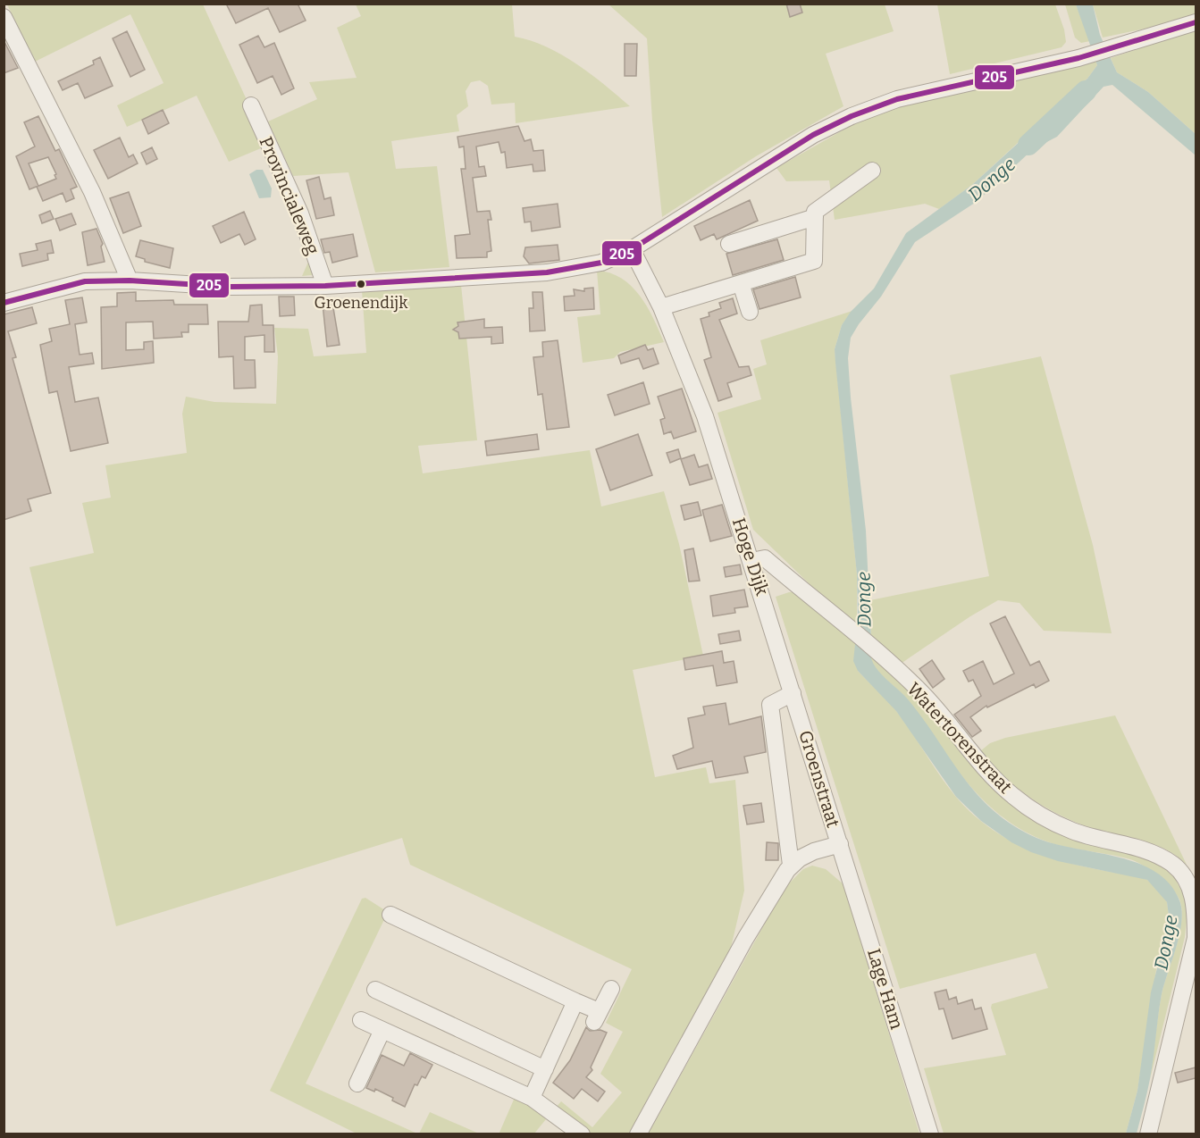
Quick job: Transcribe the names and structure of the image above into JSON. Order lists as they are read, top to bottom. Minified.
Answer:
{"streets":{"street":["Provincialeweg","Hoge Dijk","Watertorenstraat","Groenstraat","Lage Ham"]},"crossings":[["Hoge Dijk","Watertorenstraat"],["Hoge Dijk","Groenstraat"],["Groenstraat","Lage Ham"]],"water":["Donge"],"places":["Groenendijk"],"lines":["transit line 205"]}
